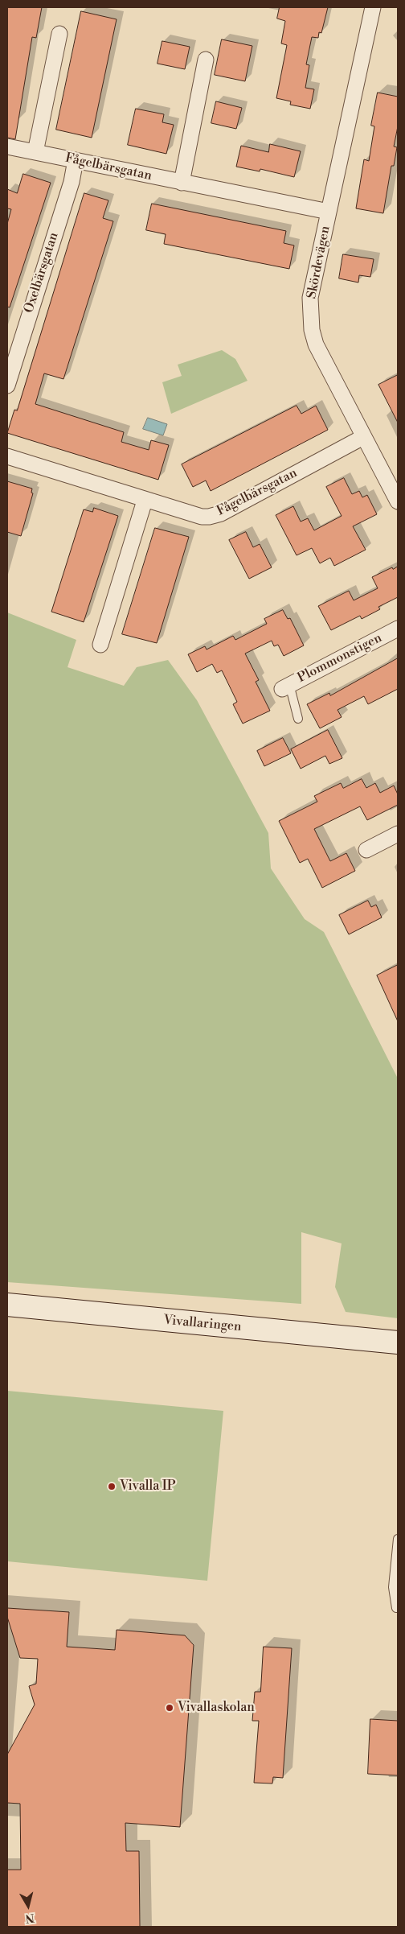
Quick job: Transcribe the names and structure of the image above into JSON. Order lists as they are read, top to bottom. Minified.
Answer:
{"streets":{"street":["Fågelbärsgatan","Skördevägen","Oxelbärsgatan","Plommonstigen","Vivallaringen"]},"crossings":[["Fågelbärsgatan","Skördevägen"],["Fågelbärsgatan","Oxelbärsgatan"]],"places":["Vivalla IP","Vivallaskolan"],"north":"bottom"}
